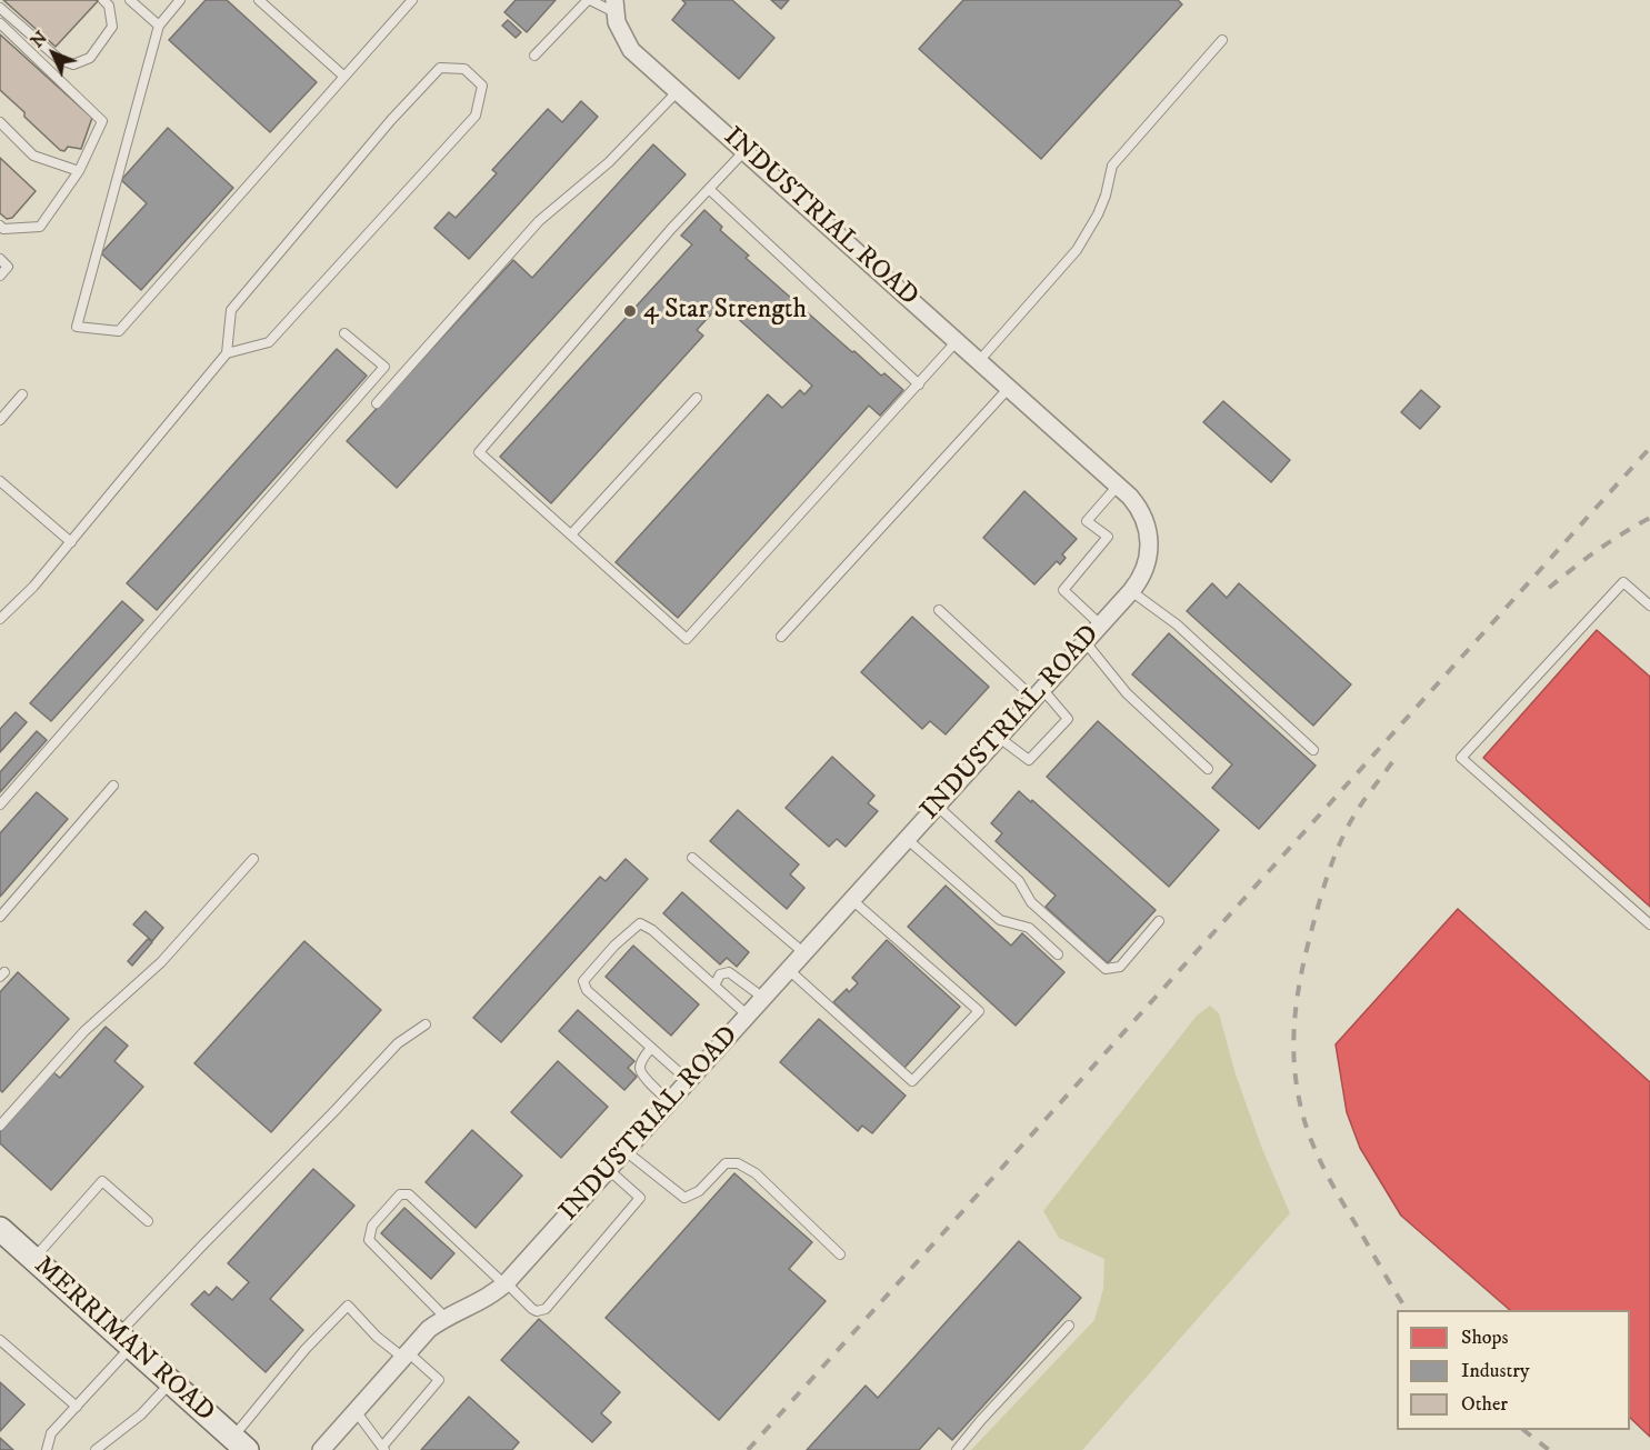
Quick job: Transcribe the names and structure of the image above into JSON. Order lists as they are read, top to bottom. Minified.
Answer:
{"streets":{"main road":["MERRIMAN ROAD"],"street":["INDUSTRIAL ROAD"]},"places":["4 Star Strength"],"legend":["Shops","Industry","Other"],"north":"top left"}
